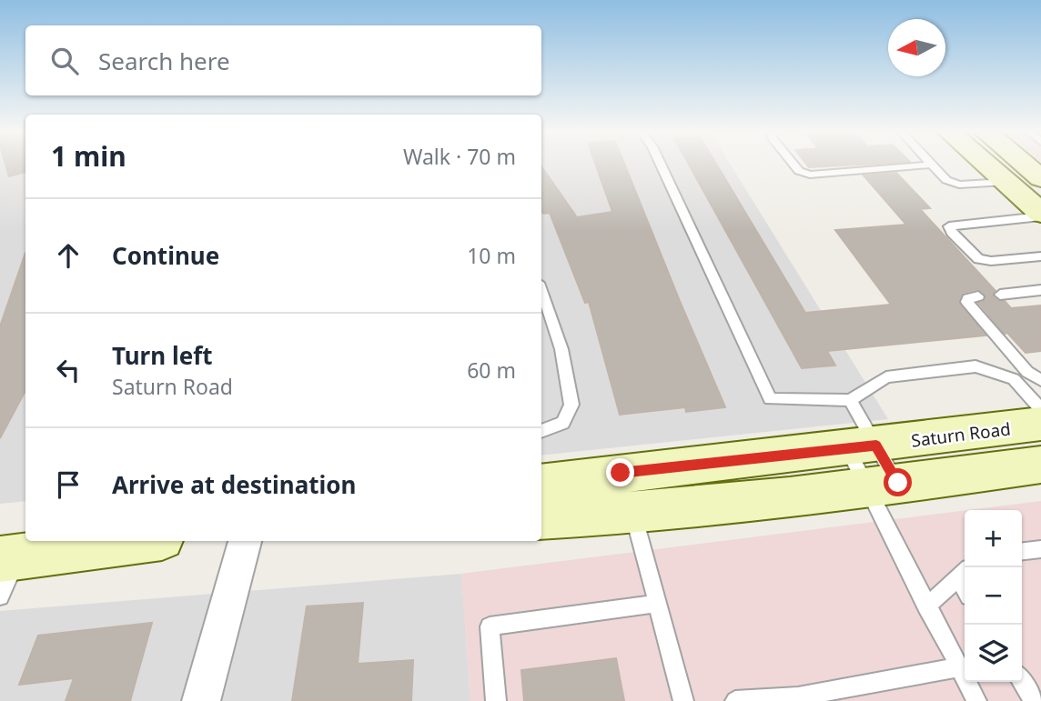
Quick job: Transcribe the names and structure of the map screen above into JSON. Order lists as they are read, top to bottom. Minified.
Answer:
{"streets":{"street":["Saturn Road"]},"north":"left","page":{"search":"Search here","heading":["1 min","Walk · 70 m"],"list":[["Continue","10 m"],["Turn left","Saturn Road","60 m"],"Arrive at destination"],"map_buttons":["+","−"]}}
